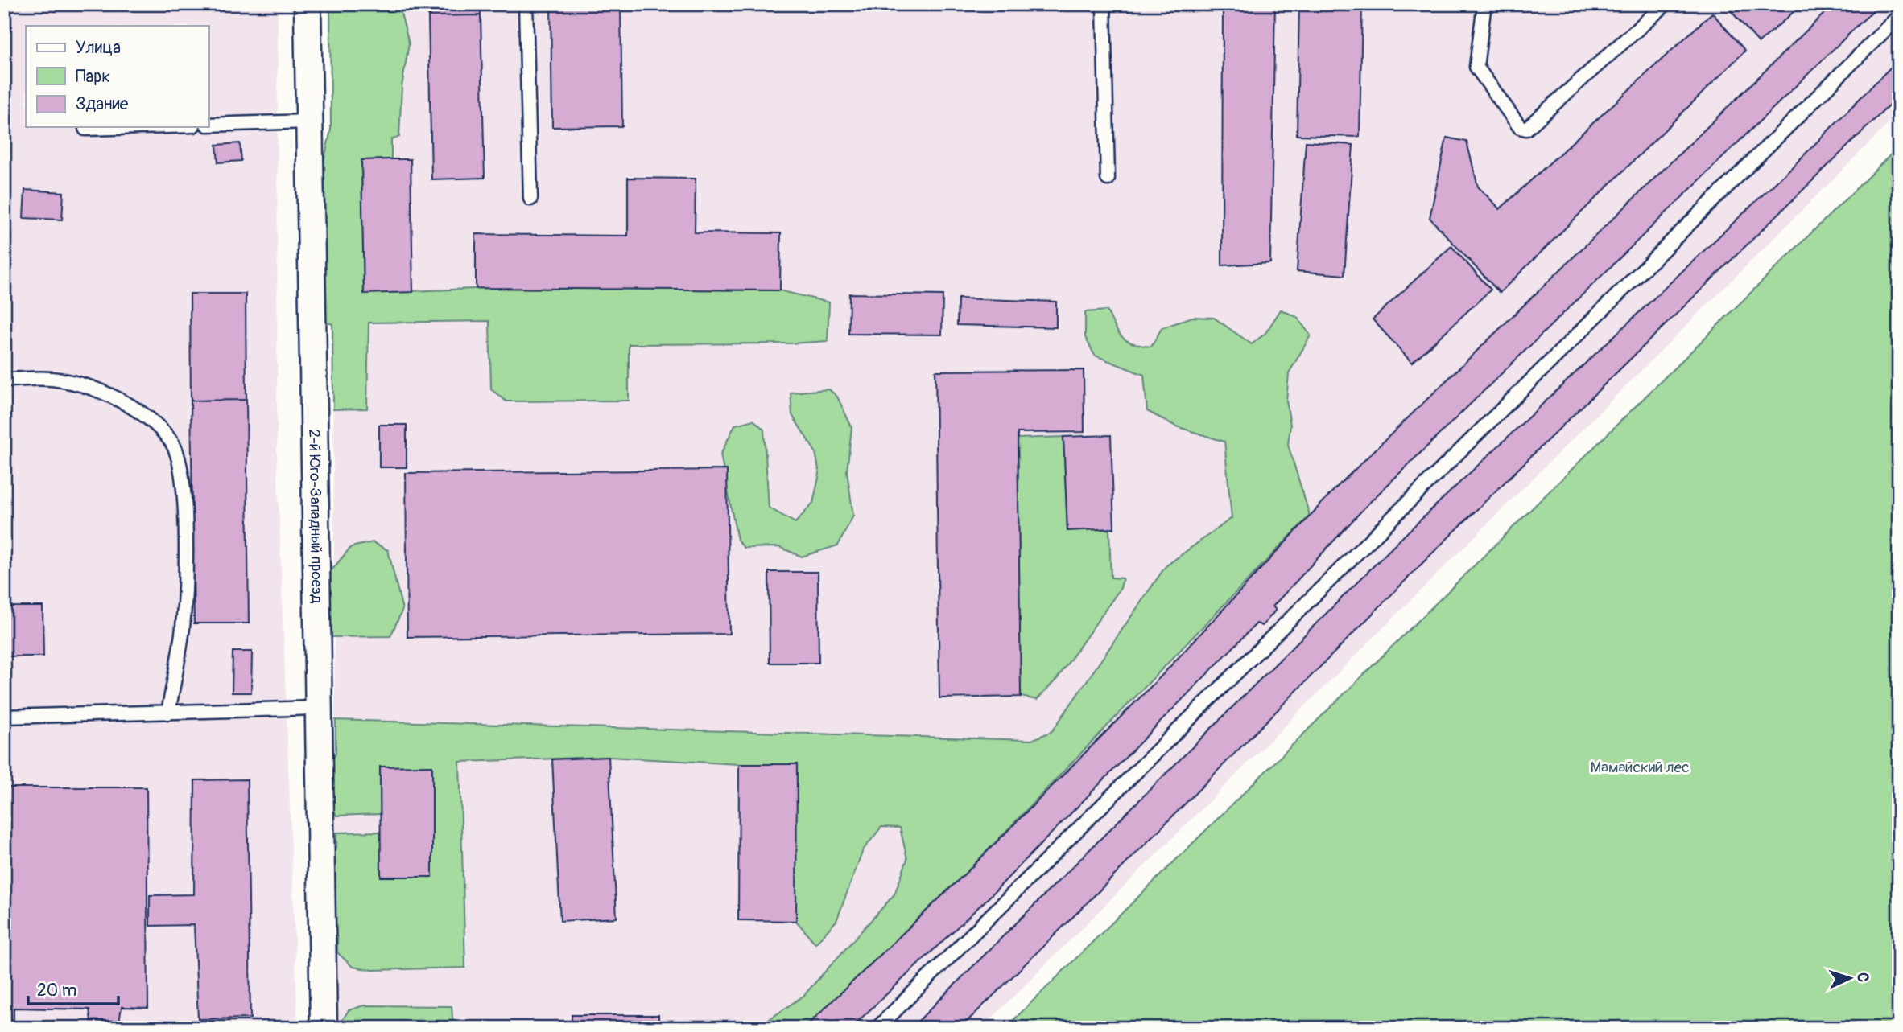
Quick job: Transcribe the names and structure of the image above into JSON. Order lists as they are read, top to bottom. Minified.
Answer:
{"streets":{"street":["2-й Юго-Западный проезд"]},"parks":["Мамайский лес"],"legend":["Улица","Парк","Здание"],"scale_bar":"20 m","north":"right"}
